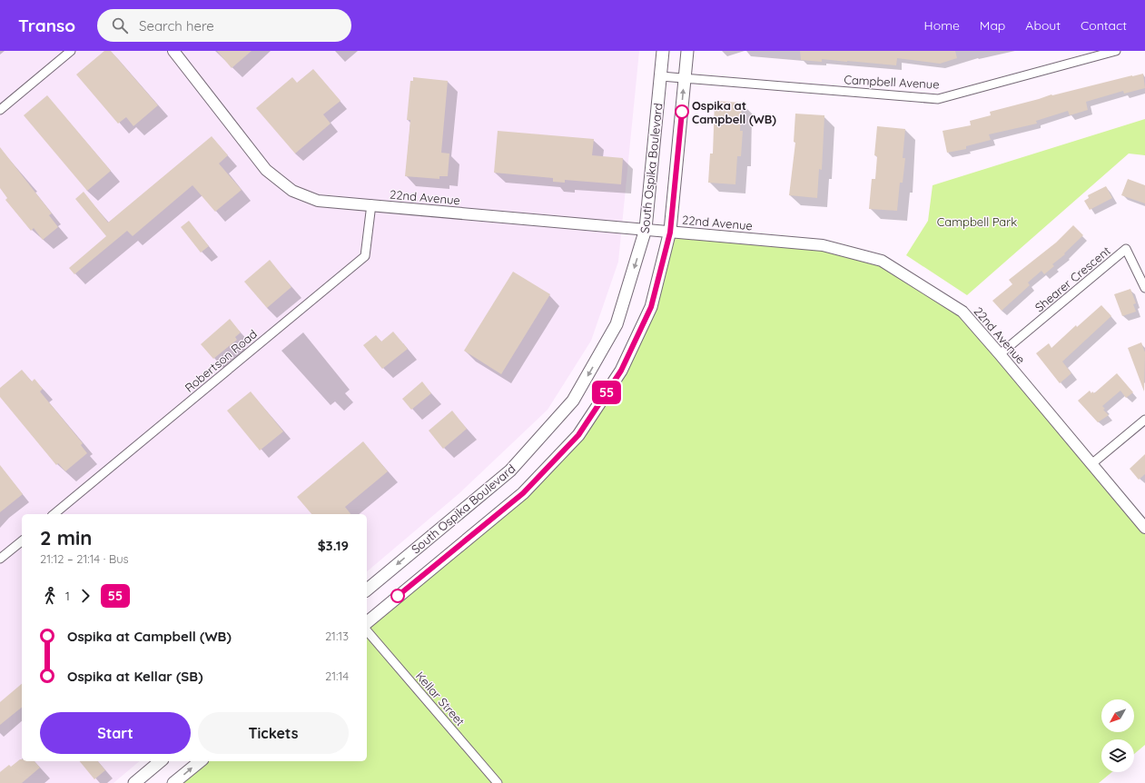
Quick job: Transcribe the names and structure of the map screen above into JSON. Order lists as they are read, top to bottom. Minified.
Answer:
{"streets":{"main road":["South Ospika Boulevard"],"street":["Campbell Avenue","22nd Avenue","Shearer Crescent","Robertson Road","Kellar Street"]},"crossings":[["Campbell Avenue","South Ospika Boulevard"],["South Ospika Boulevard","22nd Avenue"],["22nd Avenue","Shearer Crescent"],["22nd Avenue","Robertson Road"]],"parks":["Campbell Park"],"places":["Ospika at Campbell (WB)"],"lines":["bus line 55"],"north":"bottom left","page":{"header":"Transo","search":"Search here","nav":["Home","Map","About","Contact"],"on_map":"55","heading":["2 min","21:12 – 21:14 · Bus","$3.19"],"legs":["1","55"],"list":[{"name":"Ospika at Campbell (WB)","value":"21:13"},{"name":"Ospika at Kellar (SB)","value":"21:14"}],"buttons":["Start","Tickets"]}}
